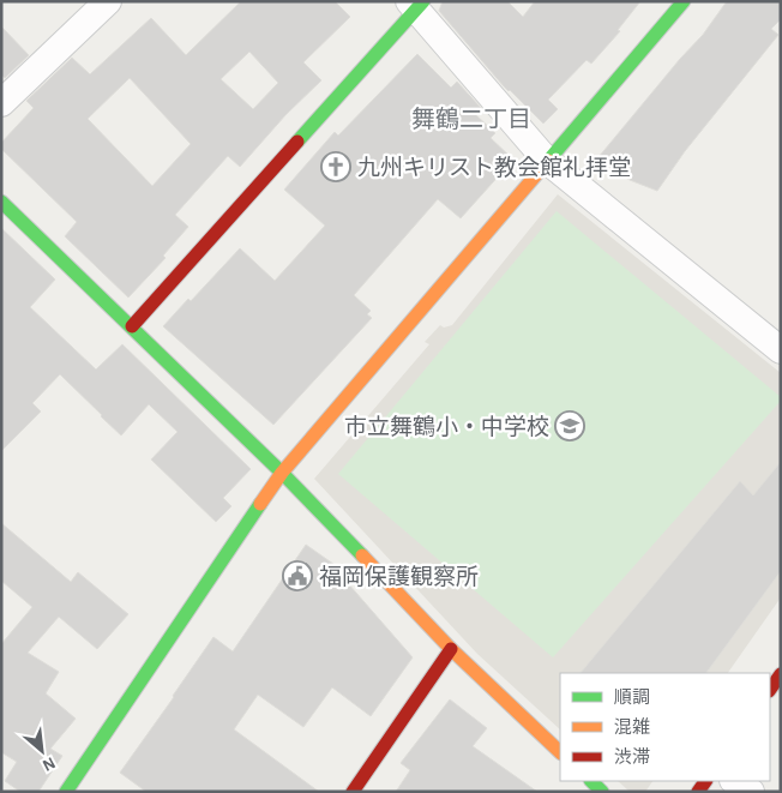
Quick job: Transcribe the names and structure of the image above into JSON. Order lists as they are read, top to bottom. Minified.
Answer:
{"districts":["舞鶴二丁目"],"places":{"church":["九州キリスト教会館礼拝堂"],"school or university":["市立舞鶴小・中学校"],"public building":["福岡保護観察所"]},"legend":["順調","混雑","渋滞"],"north":"bottom right"}
